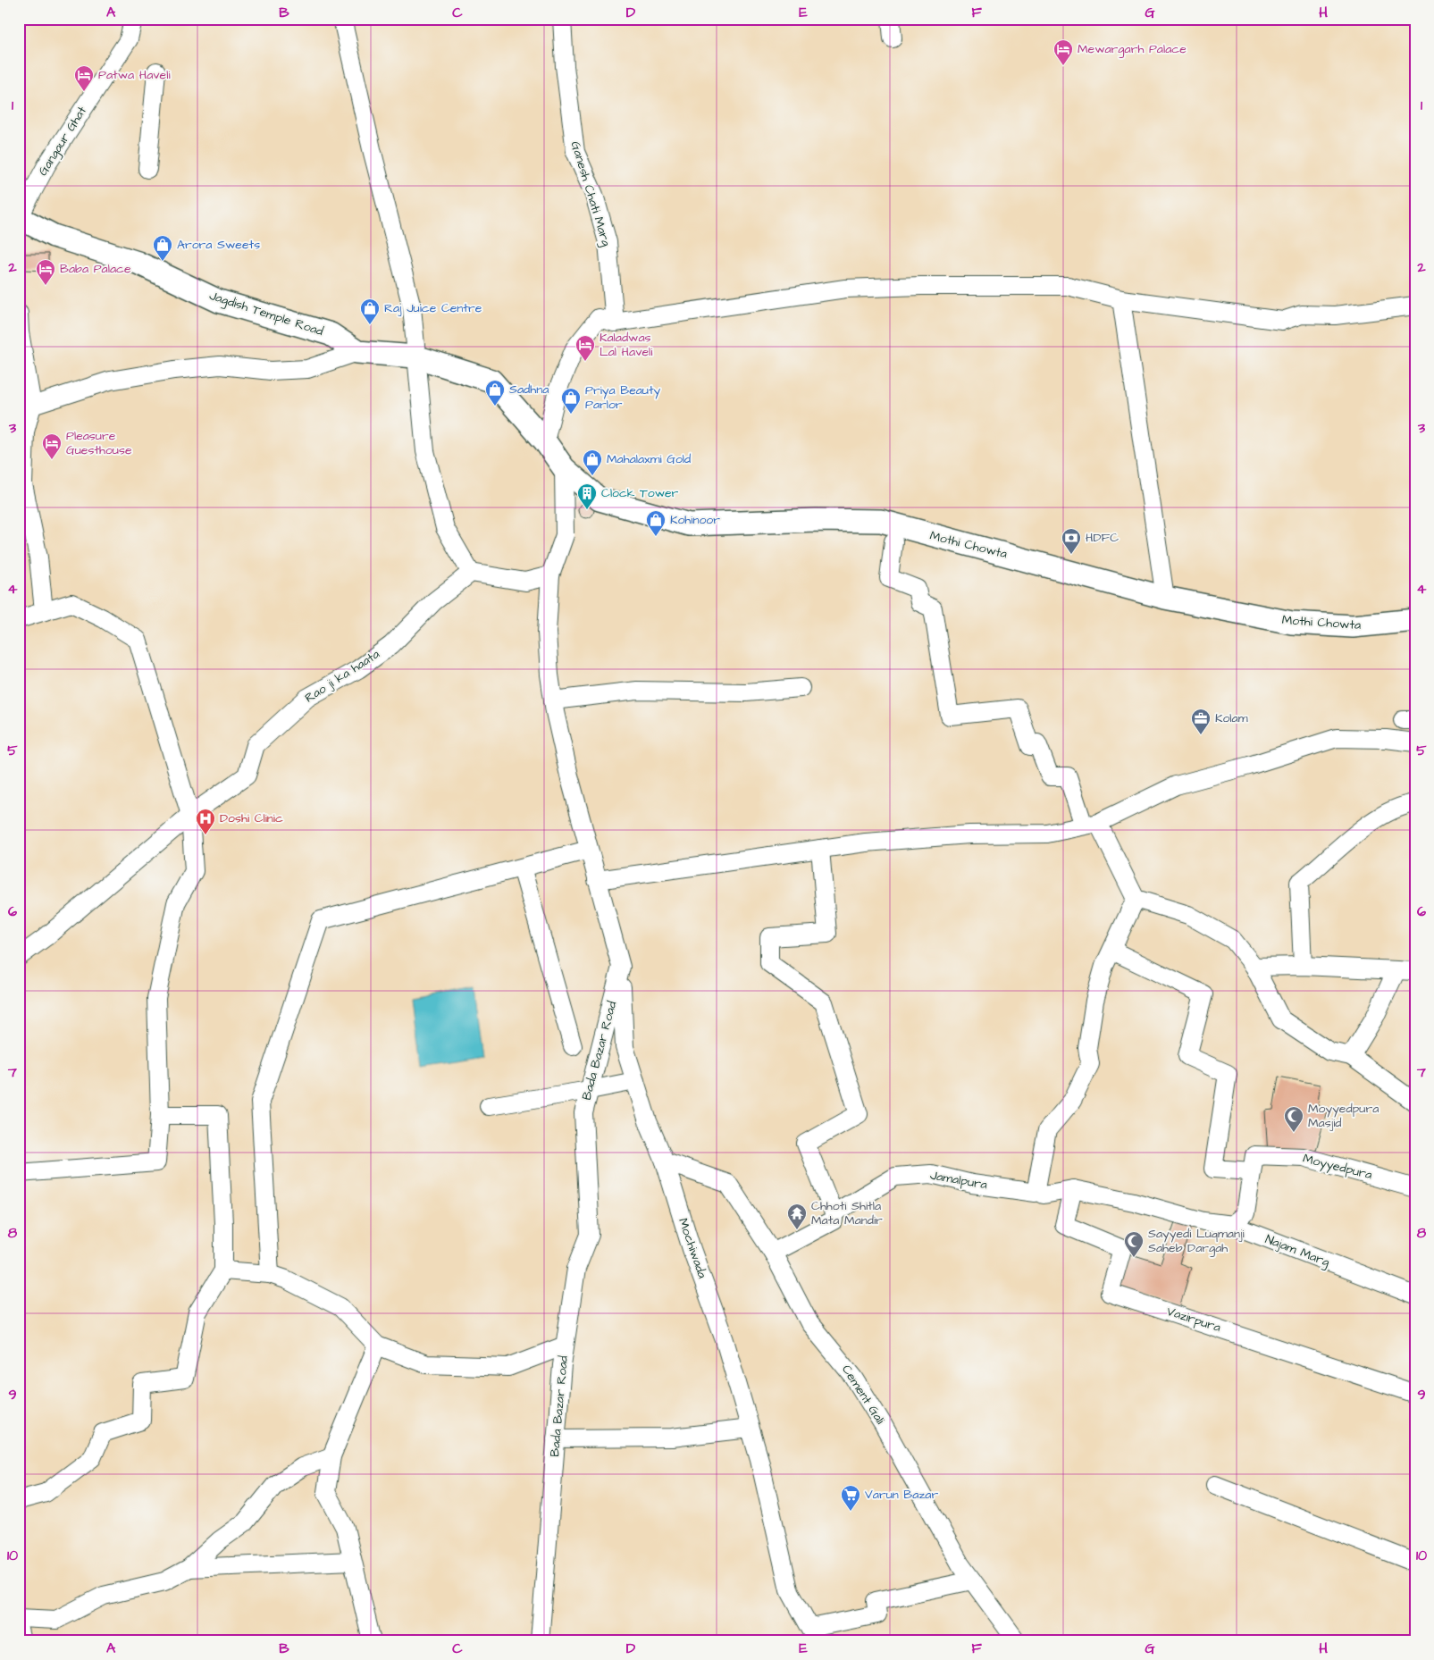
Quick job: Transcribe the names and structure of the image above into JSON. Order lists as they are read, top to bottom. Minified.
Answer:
{"streets":{"main road":["Jagdish Temple Road","Mothi Chowta"],"street":["Gangaur Ghat","Ganesh Chati Marg","Rao ji ka haata","Bada Bazar Road","Moyyedpura","Jamalpura","Mochiwada","Najam Marg","Vazirpura","Cement Gali"]},"crossings":[["Gangaur Ghat","Jagdish Temple Road"],["Jagdish Temple Road","Mothi Chowta"],["Bada Bazar Road","Mochiwada"],["Moyyedpura","Najam Marg"],["Jamalpura","Najam Marg"],["Jamalpura","Vazirpura"],["Jamalpura","Cement Gali"],["Mochiwada","Cement Gali"],["Najam Marg","Vazirpura"]],"places":{"hotel":["Mewargarh Palace","Patwa Haveli","Baba Palace","Kaladwas Lal Haveli","Pleasure Guesthouse"],"shop":["Arora Sweets","Raj Juice Centre","Sadhna","Priya Beauty Parlor","Mahalaxmi Gold","Kohinoor"],"building":["Clock Tower"],"bank":["HDFC"],"office":["Kolam"],"hospital":["Doshi Clinic"],"mosque":["Moyyedpura Masjid","Sayyedi Luqmanji Saheb Dargah"],"temple":["Chhoti Shitla Mata Mandir"],"supermarket":["Varun Bazar"]},"grid":{"columns":["A","B","C","D","E","F","G","H"],"rows":["1","2","3","4","5","6","7","8","9","10"]}}
